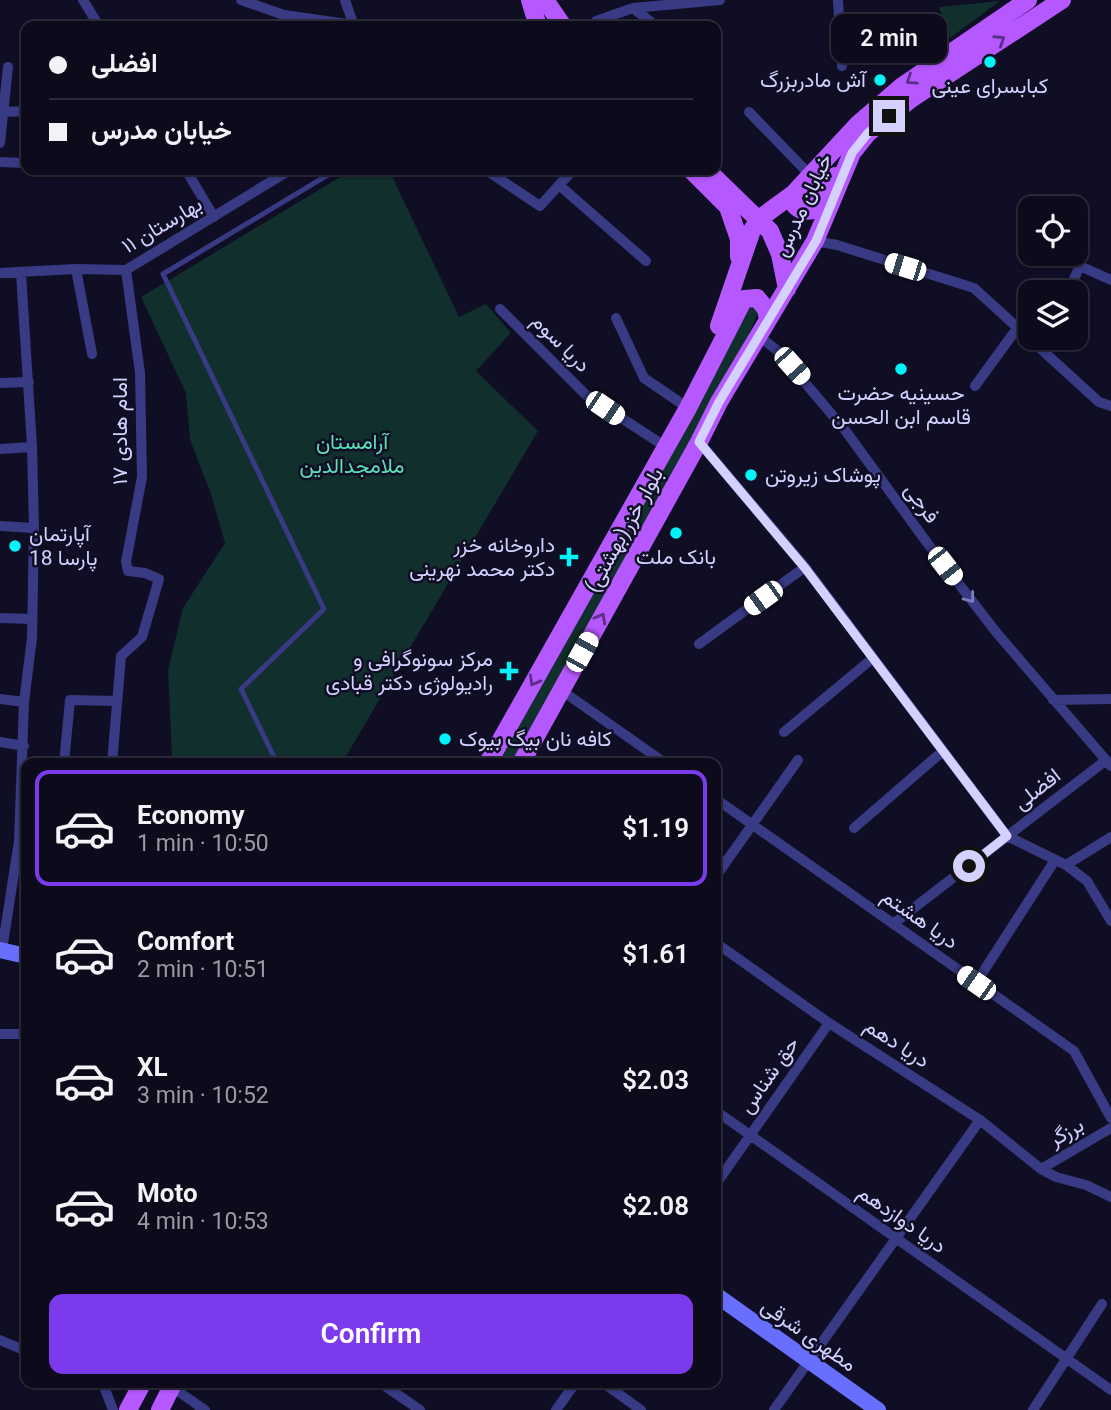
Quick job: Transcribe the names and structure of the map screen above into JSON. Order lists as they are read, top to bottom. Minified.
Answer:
{"streets":{"main road":["خیابان مدرس","بلوار خزر(بهشتی)","مطهری شرقی"],"street":["بهارستان ۱۱","دریا سوم","امام هادی ۱۷","فرجی","افضلی","دریا هشتم","دریا دهم","حق شناس","برزگر","دریا دوازدهم"]},"crossings":[["خیابان مدرس","فرجی"],["خیابان مدرس","بلوار خزر(بهشتی)"],["بهارستان ۱۱","امام هادی ۱۷"],["دریا سوم","بلوار خزر(بهشتی)"],["فرجی","بلوار خزر(بهشتی)"],["فرجی","افضلی"],["افضلی","دریا هشتم"],["دریا دهم","حق شناس"],["دریا دهم","برزگر"],["حق شناس","دریا دوازدهم"]],"one_way":["فرجی"],"parks":["آرامستان ملامجدالدین"],"places":{"other":["کبابسرای عینی","آش مادربزرگ","حسینیه حضرت قاسم ابن الحسن","پوشاک زیروتن","بانک ملت","آپارتمان پارسا 18","کافه نان بیگ بیوک"],"health":["داروخانه خزر دکتر محمد نهرینی","مركز سونوگرافی و راديولوژی دكتر قبادی"]},"page":{"bubble":"2 min","banner":["افضلی","خیابان مدرس"],"list":[{"name":"Economy","note":"1 min · 10:50","value":"$1.19"},{"name":"Comfort","note":"2 min · 10:51","value":"$1.61"},{"name":"XL","note":"3 min · 10:52","value":"$2.03"},{"name":"Moto","note":"4 min · 10:53","value":"$2.08"}],"buttons":"Confirm"}}
